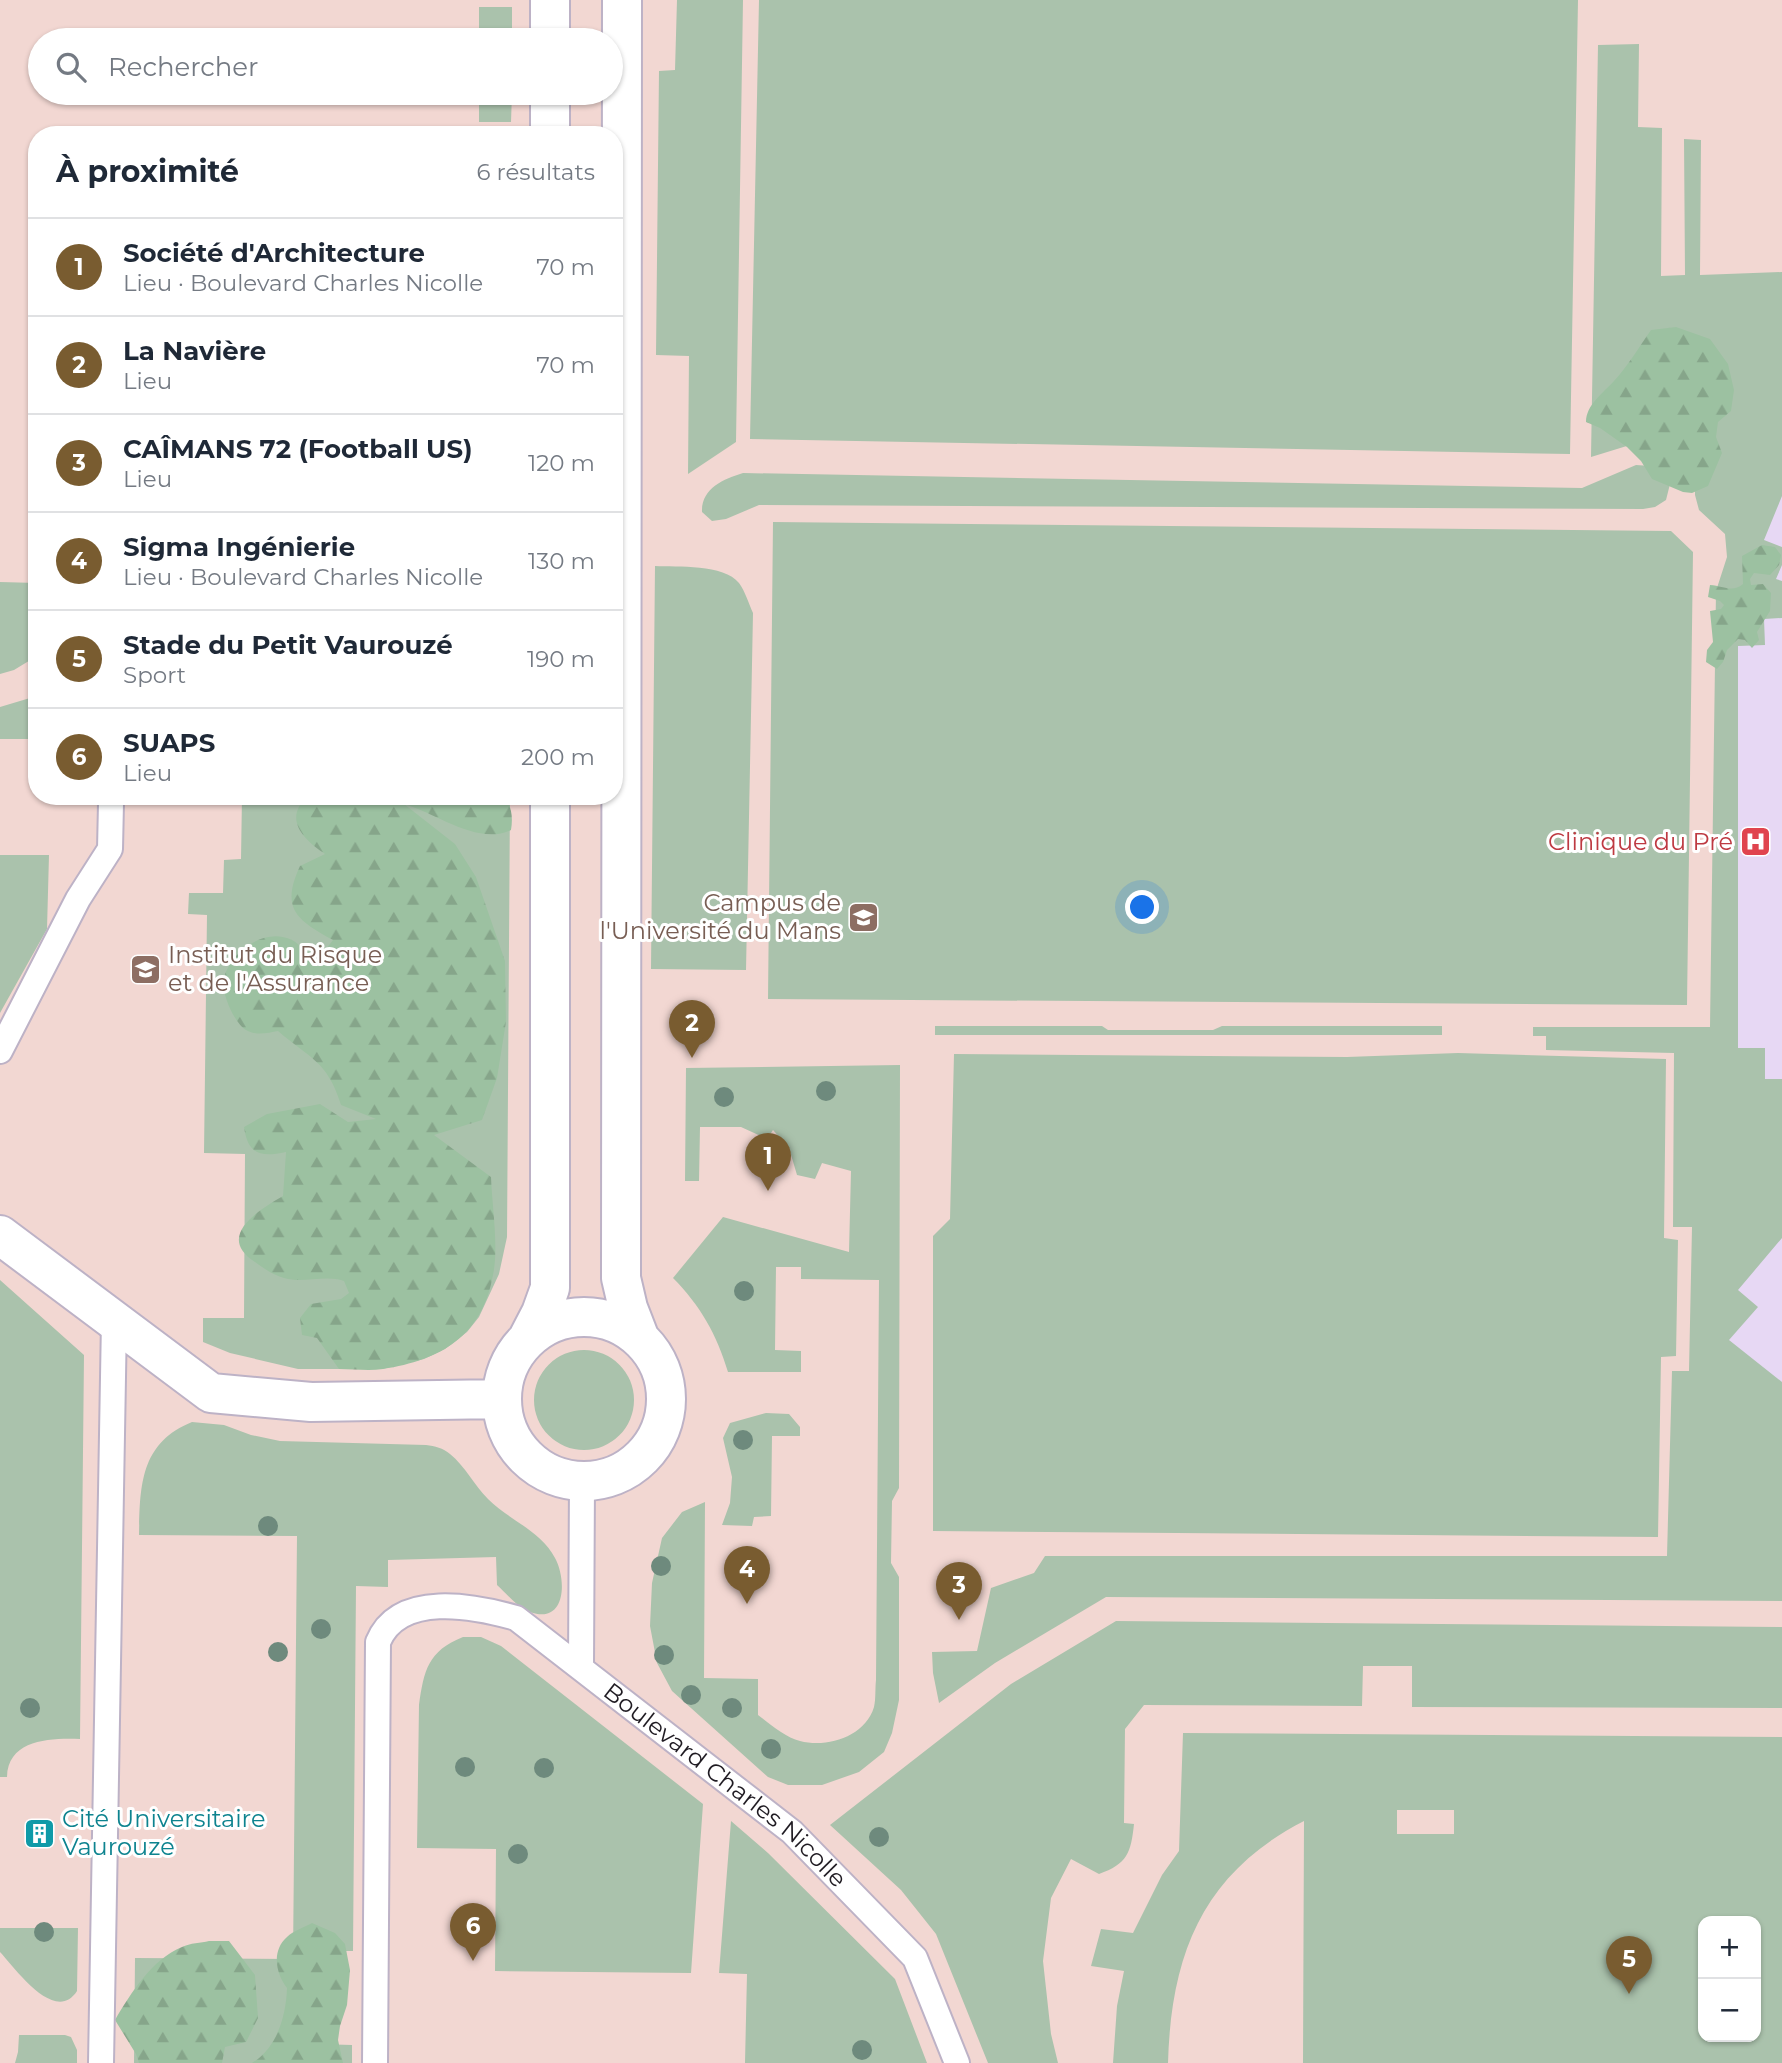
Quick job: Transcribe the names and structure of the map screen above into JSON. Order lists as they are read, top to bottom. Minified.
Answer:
{"streets":{"lane":["Boulevard Charles Nicolle"]},"places":{"hospital":["Clinique du Pré"],"school or university":["Campus de l'Université du Mans","Institut du Risque et de l'Assurance"],"building":["Cité Universitaire Vaurouzé"]},"page":{"search":"Rechercher","heading":["À proximité","6 résultats"],"list":[{"mark":"1","name":"Société d'Architecture","note":"Lieu · Boulevard Charles Nicolle","value":"70 m"},{"mark":"2","name":"La Navière","note":"Lieu","value":"70 m"},{"mark":"3","name":"CAÎMANS 72 (Football US)","note":"Lieu","value":"120 m"},{"mark":"4","name":"Sigma Ingénierie","note":"Lieu · Boulevard Charles Nicolle","value":"130 m"},{"mark":"5","name":"Stade du Petit Vaurouzé","note":"Sport","value":"190 m"},{"mark":"6","name":"SUAPS","note":"Lieu","value":"200 m"}],"pins":["2","1","4","3","6","5"],"map_buttons":["+","−"]}}
